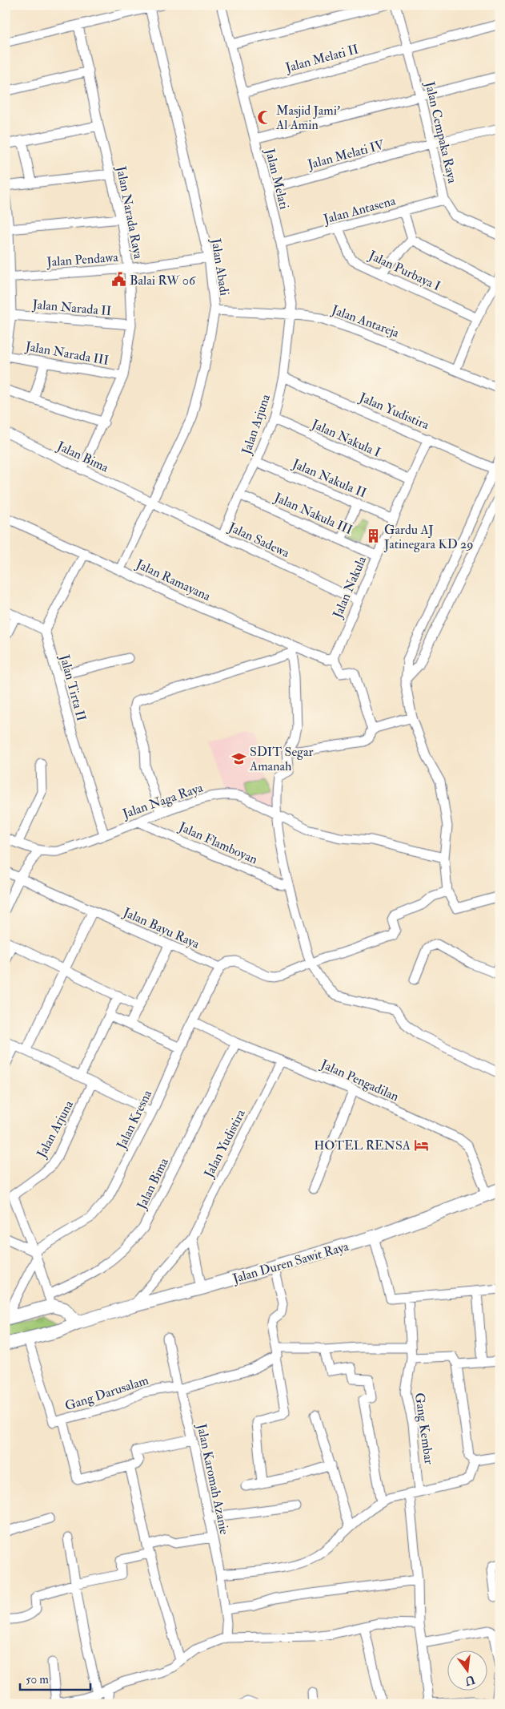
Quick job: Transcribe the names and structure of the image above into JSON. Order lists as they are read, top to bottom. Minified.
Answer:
{"streets":{"street":["Jalan Melati II","Jalan Cempaka Raya","Jalan Melati IV","Jalan Melati","Jalan Antasena","Jalan Narada Raya","Jalan Pendawa","Jalan Abadi","Jalan Purbaya I","Jalan Narada II","Jalan Antareja","Jalan Narada III","Jalan Yudistira","Jalan Arjuna","Jalan Nakula I","Jalan Bima","Jalan Nakula II","Jalan Nakula III","Jalan Sadewa","Jalan Ramayana","Jalan Nakula","Jalan Tirta II","Jalan Naga Raya","Jalan Flamboyan","Jalan Bayu Raya","Jalan Pengadilan","Jalan Kresna","Jalan Duren Sawit Raya","Gang Darusalam","Gang Kembar","Jalan Karomah Azanie"]},"crossings":[["Jalan Melati II","Jalan Cempaka Raya"],["Jalan Melati II","Jalan Melati"],["Jalan Cempaka Raya","Jalan Melati IV"],["Jalan Cempaka Raya","Jalan Antasena"],["Jalan Melati IV","Jalan Melati"],["Jalan Melati","Jalan Antasena"],["Jalan Melati","Jalan Antareja"],["Jalan Melati","Jalan Arjuna"],["Jalan Antasena","Jalan Purbaya I"],["Jalan Narada Raya","Jalan Pendawa"],["Jalan Narada Raya","Jalan Narada II"],["Jalan Narada Raya","Jalan Narada III"],["Jalan Narada Raya","Jalan Bima"],["Jalan Pendawa","Jalan Abadi"],["Jalan Abadi","Jalan Antareja"],["Jalan Abadi","Jalan Bima"],["Jalan Abadi","Jalan Sadewa"],["Jalan Abadi","Jalan Ramayana"],["Jalan Antareja","Jalan Arjuna"],["Jalan Yudistira","Jalan Arjuna"],["Jalan Yudistira","Jalan Nakula"],["Jalan Yudistira","Jalan Pengadilan"],["Jalan Yudistira","Jalan Duren Sawit Raya"],["Jalan Arjuna","Jalan Nakula I"],["Jalan Arjuna","Jalan Nakula II"],["Jalan Arjuna","Jalan Nakula III"],["Jalan Arjuna","Jalan Sadewa"],["Jalan Nakula I","Jalan Nakula"],["Jalan Bima","Jalan Sadewa"],["Jalan Bima","Jalan Pengadilan"],["Jalan Nakula II","Jalan Nakula"],["Jalan Nakula III","Jalan Nakula"],["Jalan Sadewa","Jalan Nakula"],["Jalan Ramayana","Jalan Nakula"],["Jalan Tirta II","Jalan Naga Raya"],["Jalan Naga Raya","Jalan Flamboyan"],["Jalan Bayu Raya","Jalan Kresna"],["Jalan Pengadilan","Jalan Kresna"],["Jalan Pengadilan","Jalan Duren Sawit Raya"],["Jalan Duren Sawit Raya","Gang Darusalam"],["Gang Darusalam","Jalan Karomah Azanie"]],"places":{"mosque":["Masjid Jami' Al Amin"],"public building":["Balai RW 06"],"building":["Gardu AJ Jatinegara KD 29"],"school or university":["SDIT Segar Amanah"],"hotel":["HOTEL RENSA"]},"scale_bar":"50 m","north":"bottom"}
